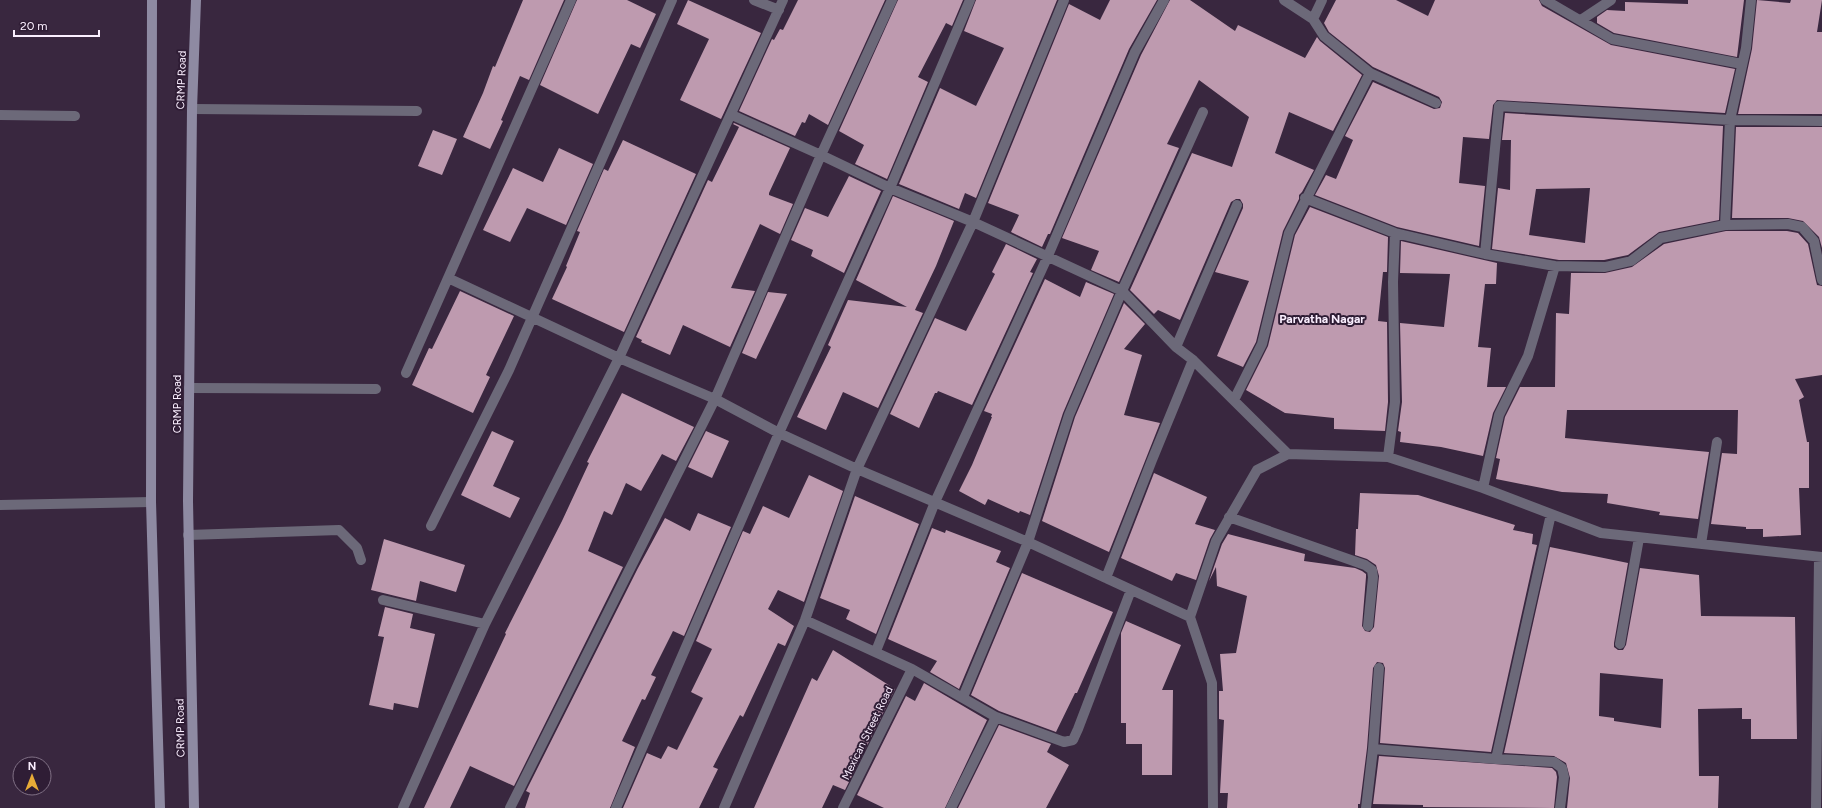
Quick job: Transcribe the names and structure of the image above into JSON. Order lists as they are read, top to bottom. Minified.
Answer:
{"streets":{"main road":["CRMP Road"],"street":["Mexican Street Road"]},"districts":["Parvatha Nagar"],"scale_bar":"20 m","north":"top"}
